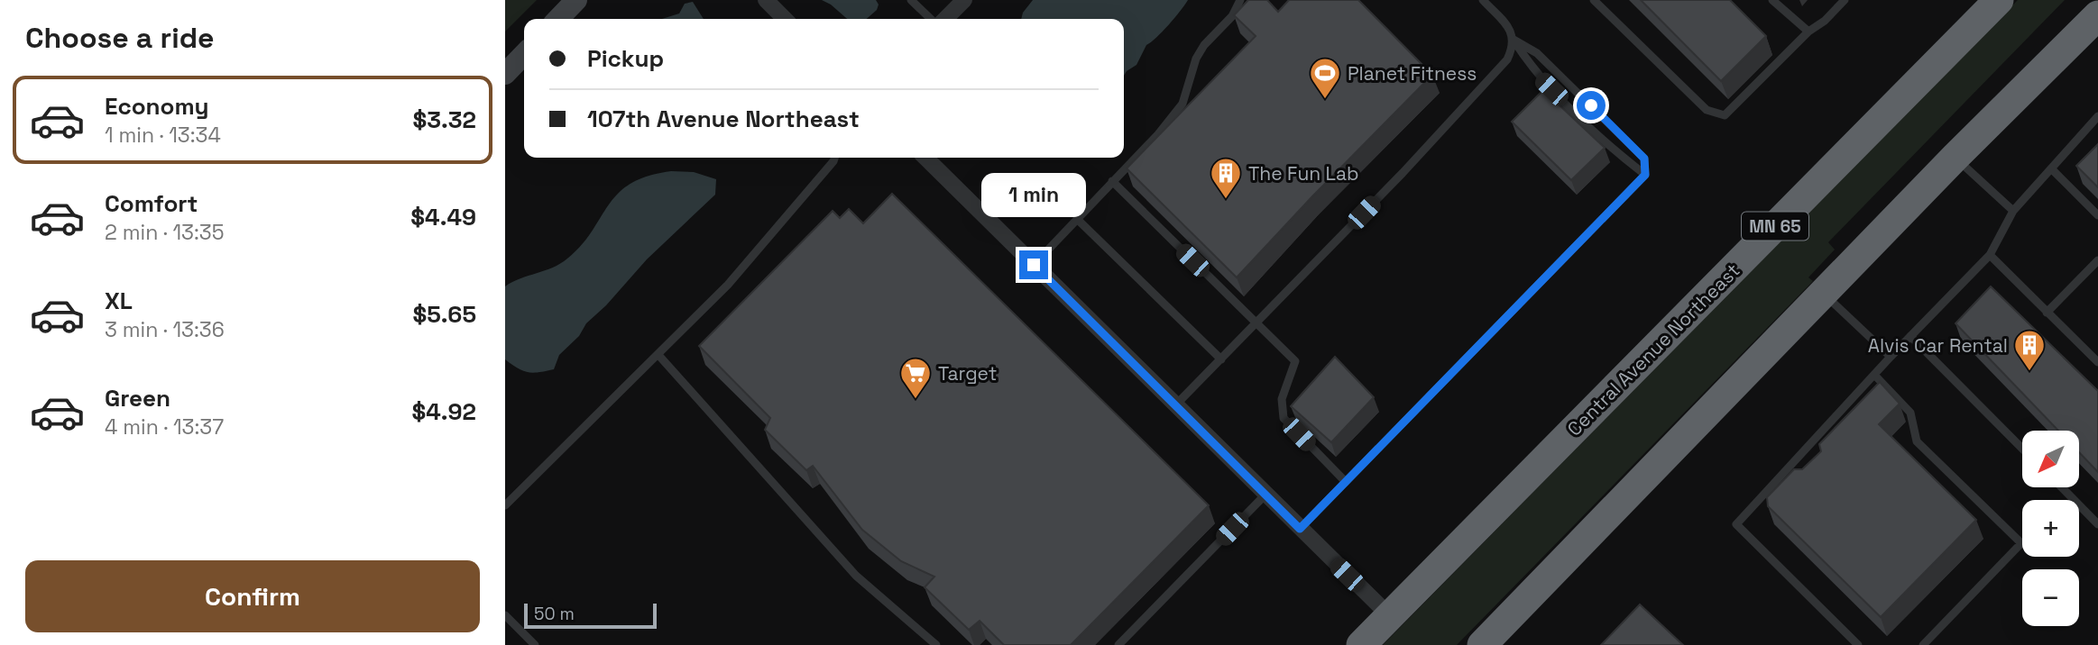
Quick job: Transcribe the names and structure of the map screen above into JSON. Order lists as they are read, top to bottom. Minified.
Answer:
{"streets":{"highway":["MN 65","Central Avenue Northeast"]},"places":{"sports":["Planet Fitness"],"building":["The Fun Lab","Alvis Car Rental"],"supermarket":["Target"]},"scale_bar":"50 m","north":"bottom left","page":{"heading":"Choose a ride","banner":["Pickup","107th Avenue Northeast"],"list":[{"name":"Economy","note":"1 min · 13:34","value":"$3.32"},{"name":"Comfort","note":"2 min · 13:35","value":"$4.49"},{"name":"XL","note":"3 min · 13:36","value":"$5.65"},{"name":"Green","note":"4 min · 13:37","value":"$4.92"}],"bubble":"1 min","map_buttons":["+","−"],"buttons":"Confirm","scale":"50 m"}}
